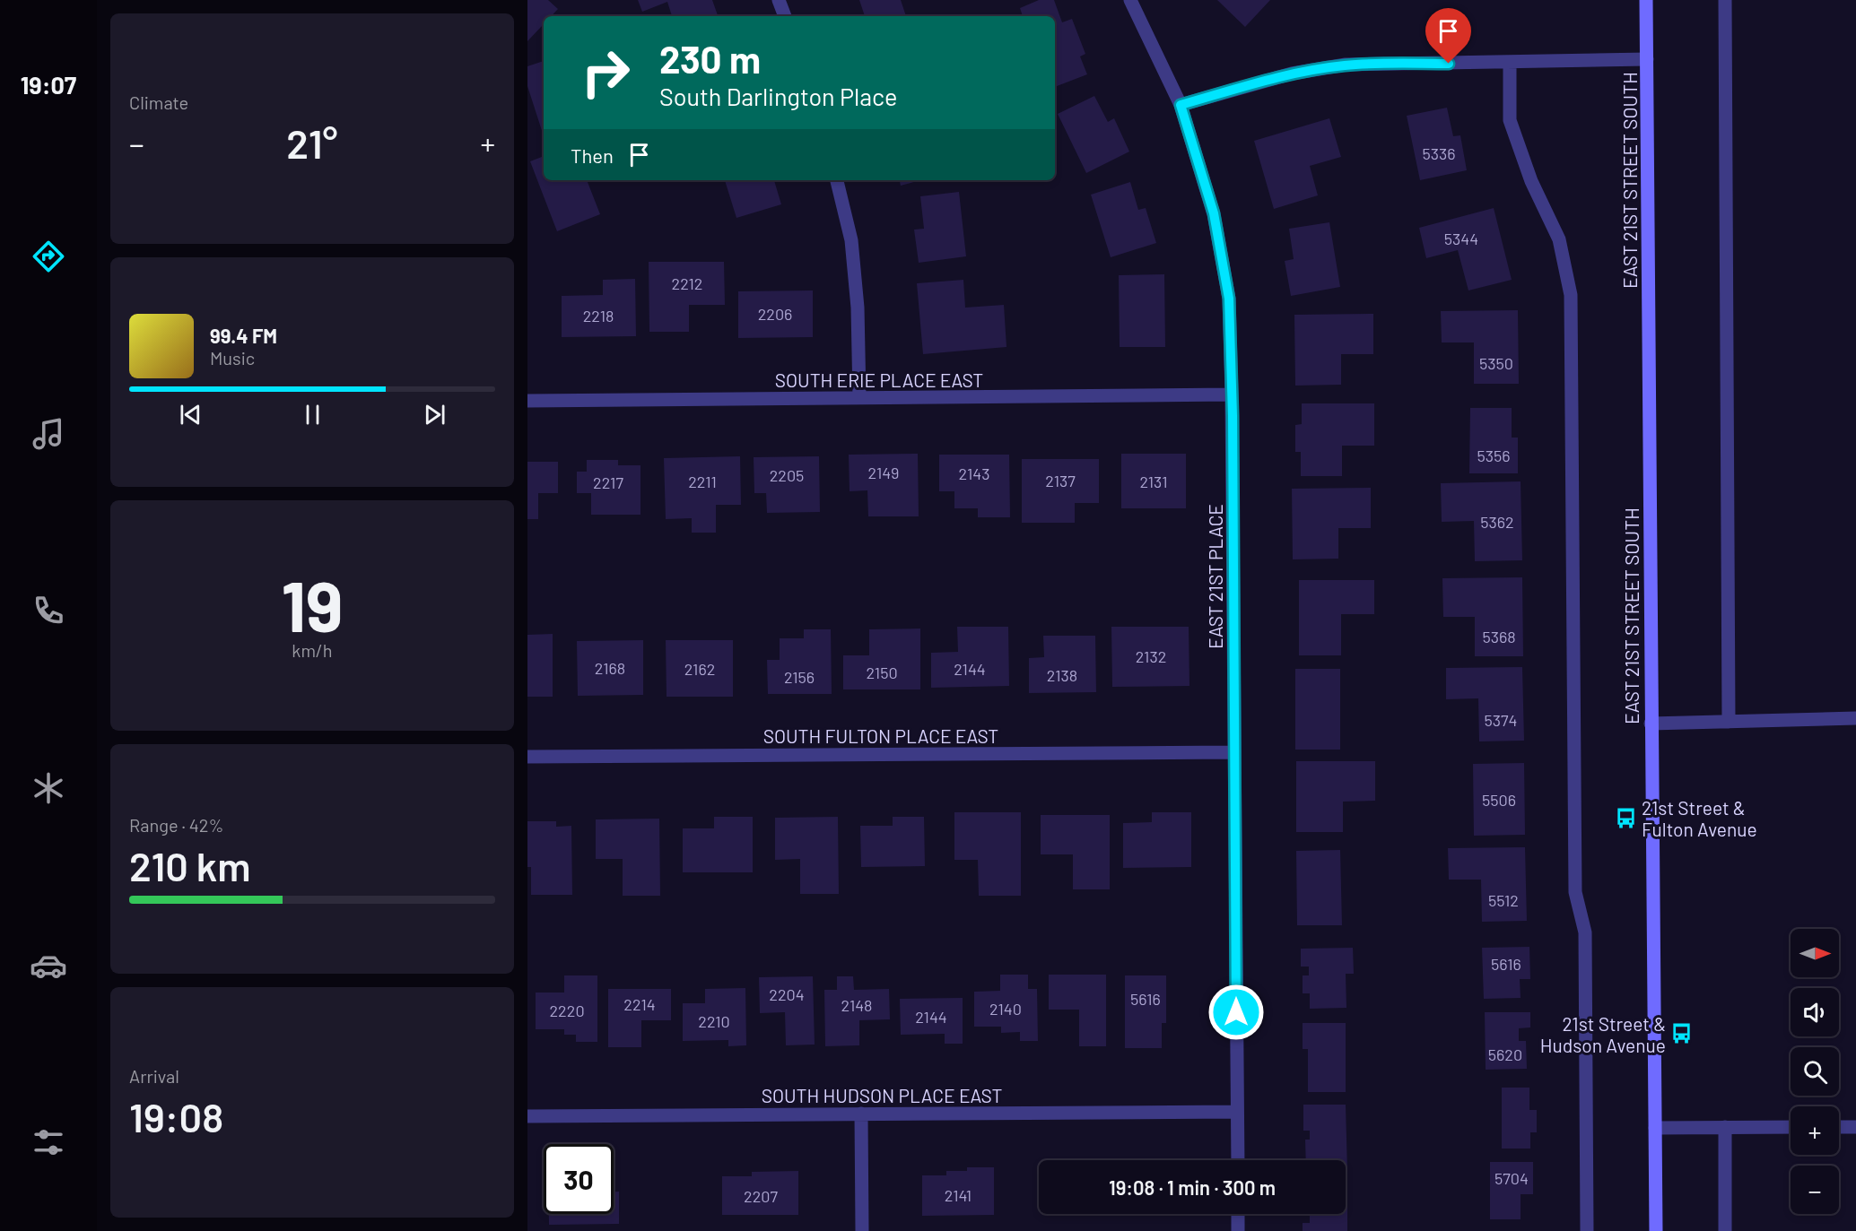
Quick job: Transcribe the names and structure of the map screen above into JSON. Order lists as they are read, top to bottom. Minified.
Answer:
{"streets":{"main road":["EAST 21ST STREET SOUTH"],"street":["SOUTH ERIE PLACE EAST","EAST 21ST PLACE","SOUTH FULTON PLACE EAST","SOUTH HUDSON PLACE EAST"]},"crossings":[["SOUTH ERIE PLACE EAST","EAST 21ST PLACE"],["EAST 21ST PLACE","SOUTH FULTON PLACE EAST"],["EAST 21ST PLACE","SOUTH HUDSON PLACE EAST"]],"places":{"bus stop":["21st Street & Fulton Avenue","21st Street & Hudson Avenue"]},"house_numbers":["5336","5344","2212","2206","2218","5350","5356","2149","2143","2205","2137","2211","2131","2217","5362","5368","2132","2168","2162","2144","2150","2138","2156","5374","5506","5512","5616","2204","5616","2214","2148","2140","2220","2144","2210","5620","5704","2141","2207"],"north":"right","page":{"tabs":"19:07","tile":["Climate",["19","km/h"],["Range · 42%","210 km"],["Arrival","19:08"]],"turn":["230 m","South Darlington Place"],"heat":["−","21°","+"],"then":"Then","song":["99.4 FM","Music"],"map_buttons":["+","−"],"limit":"30","trip":"19:08 · 1 min · 300 m"}}
